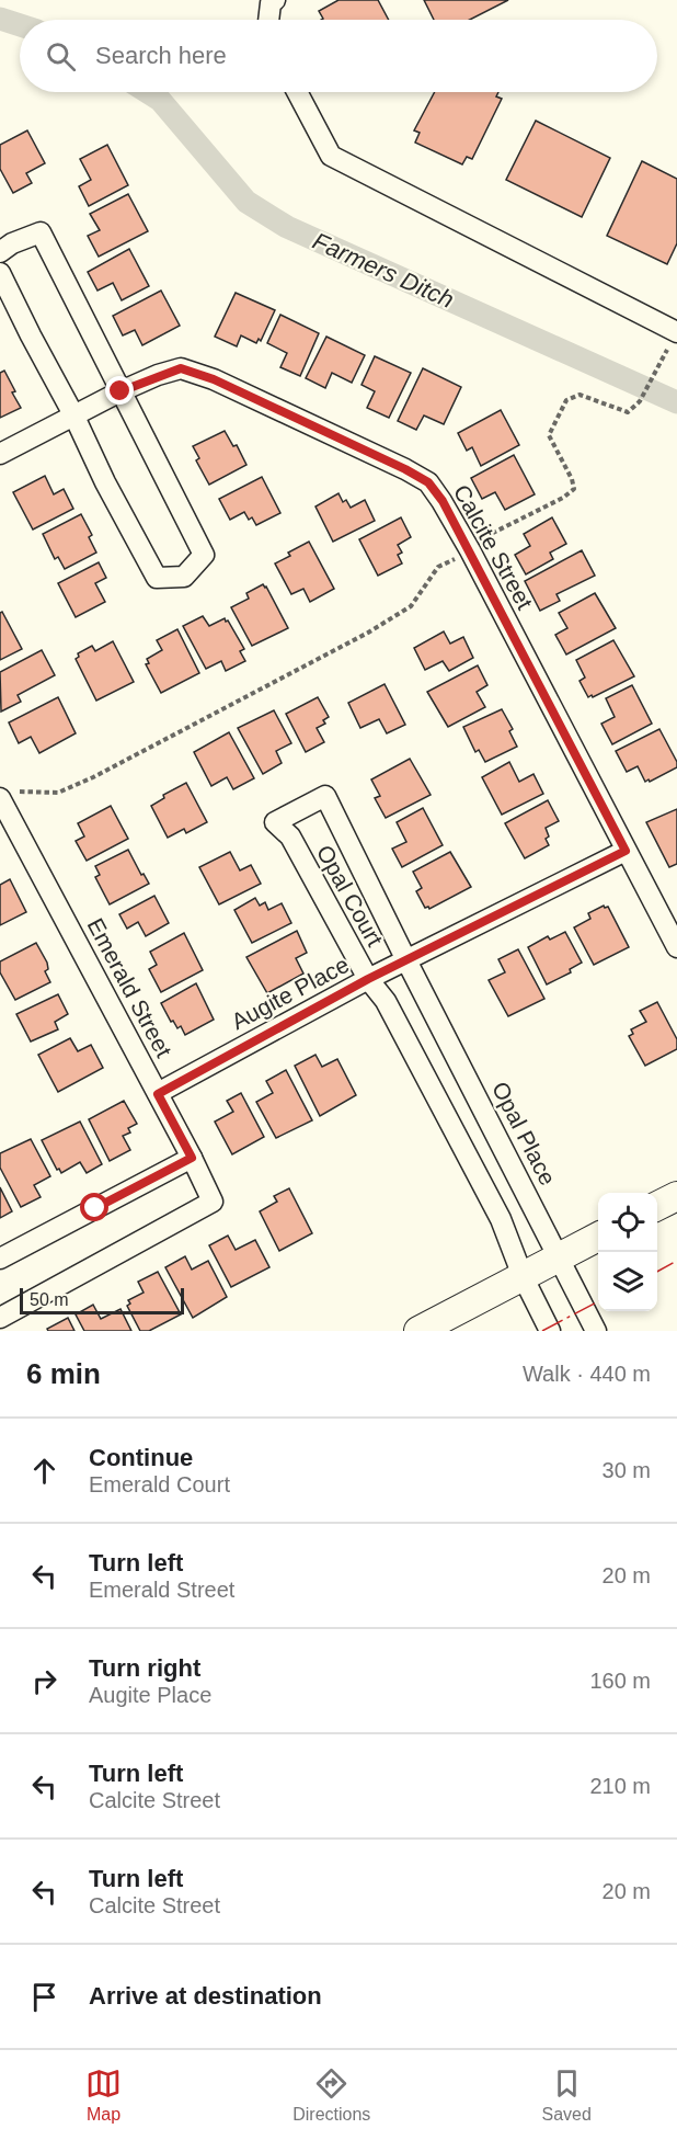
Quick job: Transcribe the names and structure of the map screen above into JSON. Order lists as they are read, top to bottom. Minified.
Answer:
{"streets":{"street":["Calcite Street","Opal Court","Emerald Street","Augite Place","Opal Place"]},"crossings":[["Calcite Street","Augite Place"],["Opal Court","Augite Place"],["Opal Court","Opal Place"],["Emerald Street","Augite Place"],["Augite Place","Opal Place"]],"water":["Farmers Ditch"],"scale_bar":"50 m","page":{"search":"Search here","scale":"50 m","heading":["6 min","Walk · 440 m"],"list":[["Continue","Emerald Court","30 m"],["Turn left","Emerald Street","20 m"],["Turn right","Augite Place","160 m"],["Turn left","Calcite Street","210 m"],["Turn left","Calcite Street","20 m"],"Arrive at destination"],"nav":["Map","Directions","Saved"]}}
